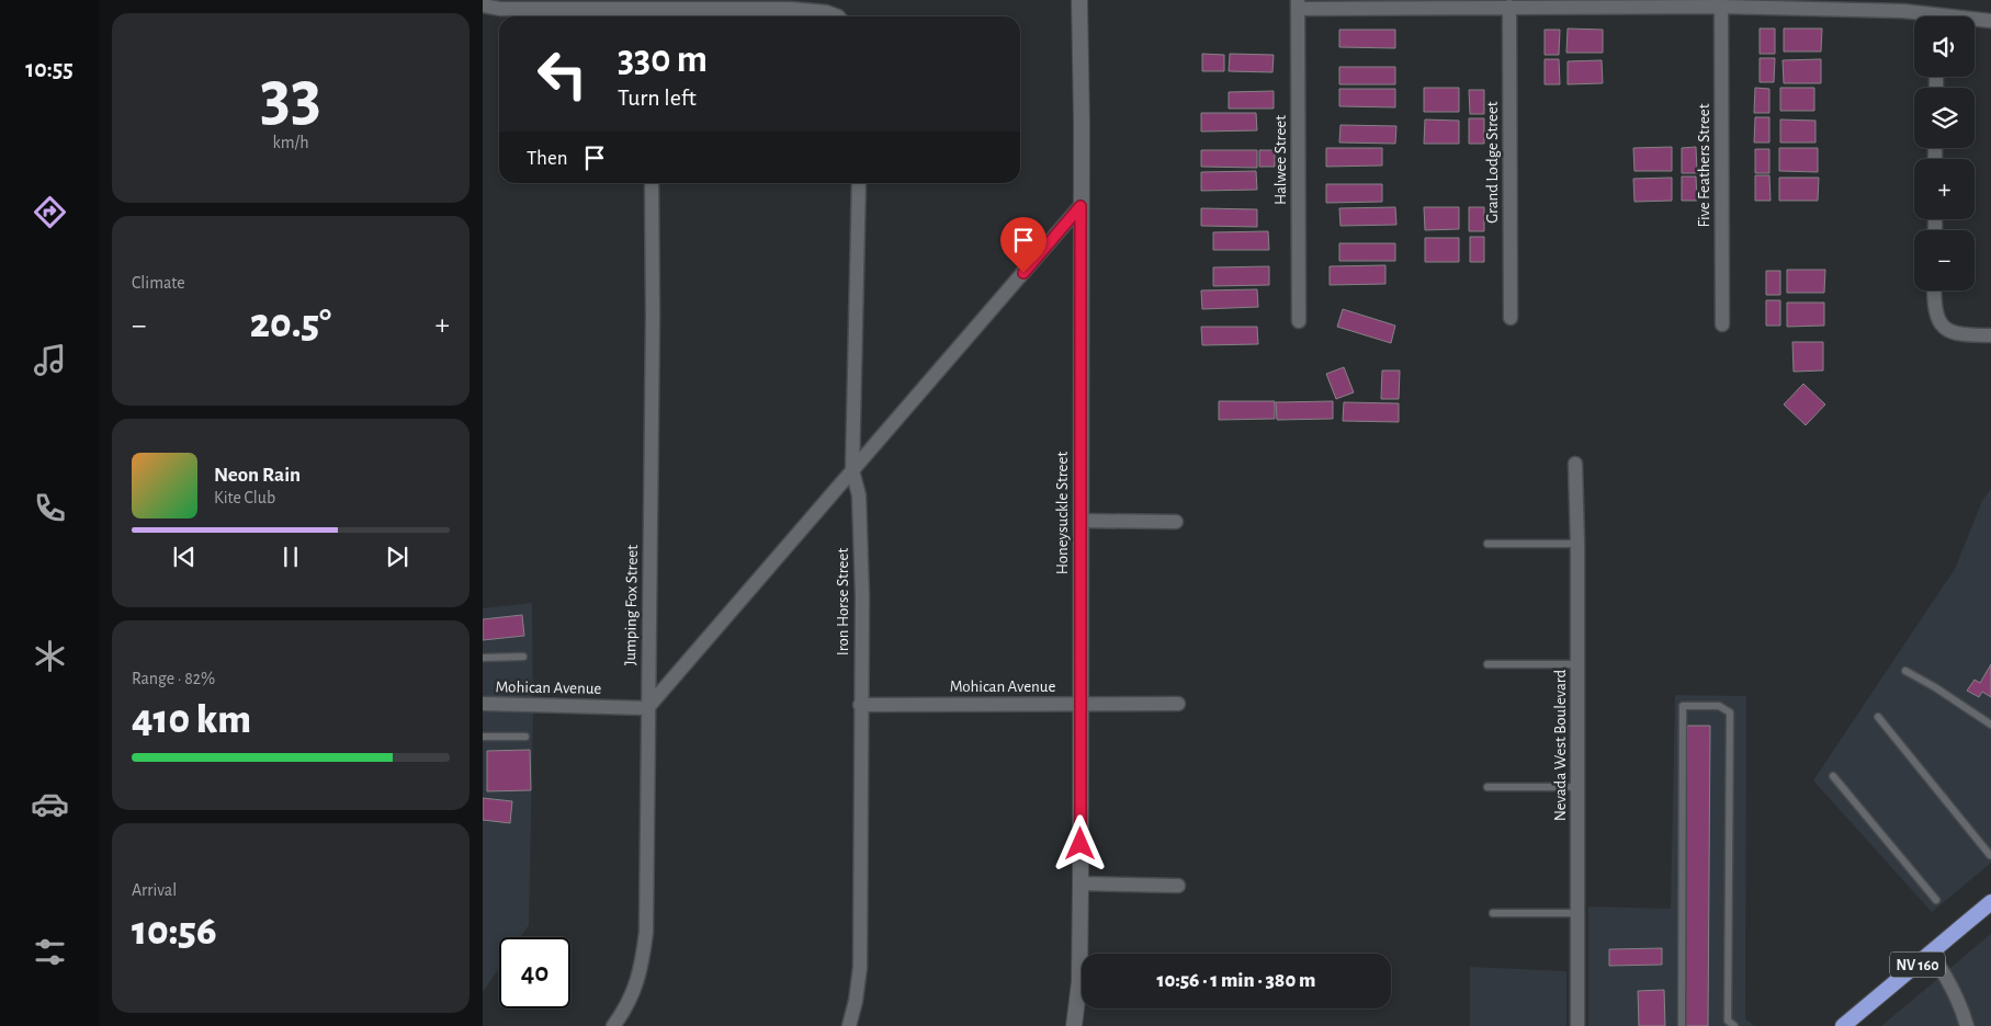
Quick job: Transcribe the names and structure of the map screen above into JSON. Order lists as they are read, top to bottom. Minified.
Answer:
{"streets":{"highway":["NV 160"],"street":["Halwee Street","Grand Lodge Street","Five Feathers Street","Honeysuckle Street","Iron Horse Street","Jumping Fox Street","Mohican Avenue","Nevada West Boulevard"]},"crossings":[["Honeysuckle Street","Mohican Avenue"],["Iron Horse Street","Mohican Avenue"],["Jumping Fox Street","Mohican Avenue"]],"page":{"tabs":"10:55","tile":[["33","km/h"],"Climate",["Range · 82%","410 km"],["Arrival","10:56"]],"map_buttons":["+","−"],"turn":["330 m","Turn left"],"then":"Then","heat":["−","20.5°","+"],"song":["Neon Rain","Kite Club"],"limit":"40","trip":"10:56 · 1 min · 380 m"}}
